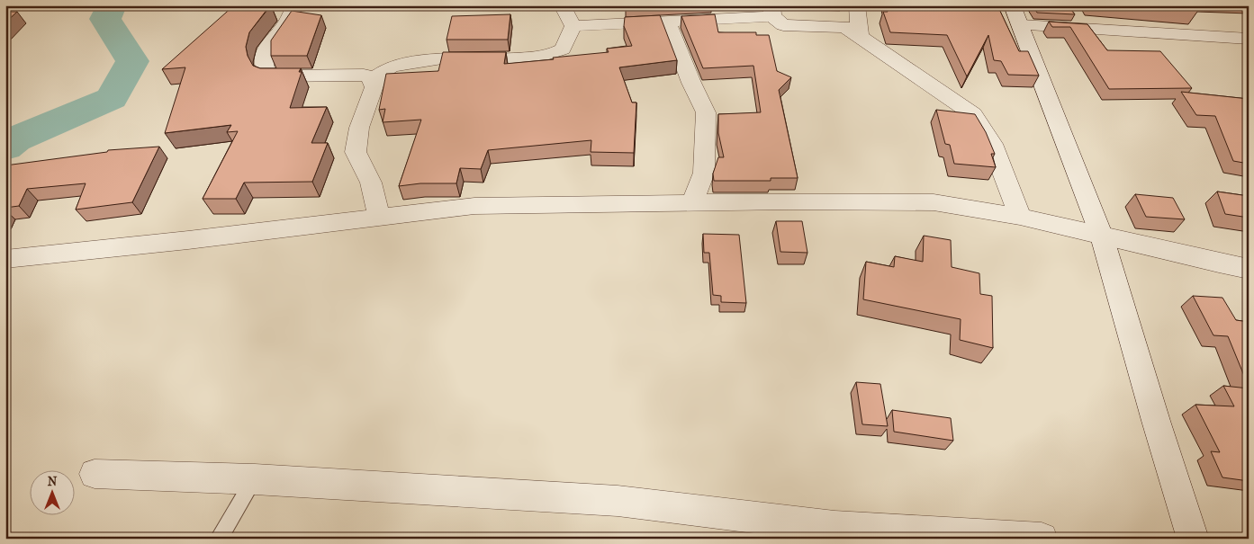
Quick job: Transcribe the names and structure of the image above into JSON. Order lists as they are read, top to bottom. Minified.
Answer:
{"north":"top"}
